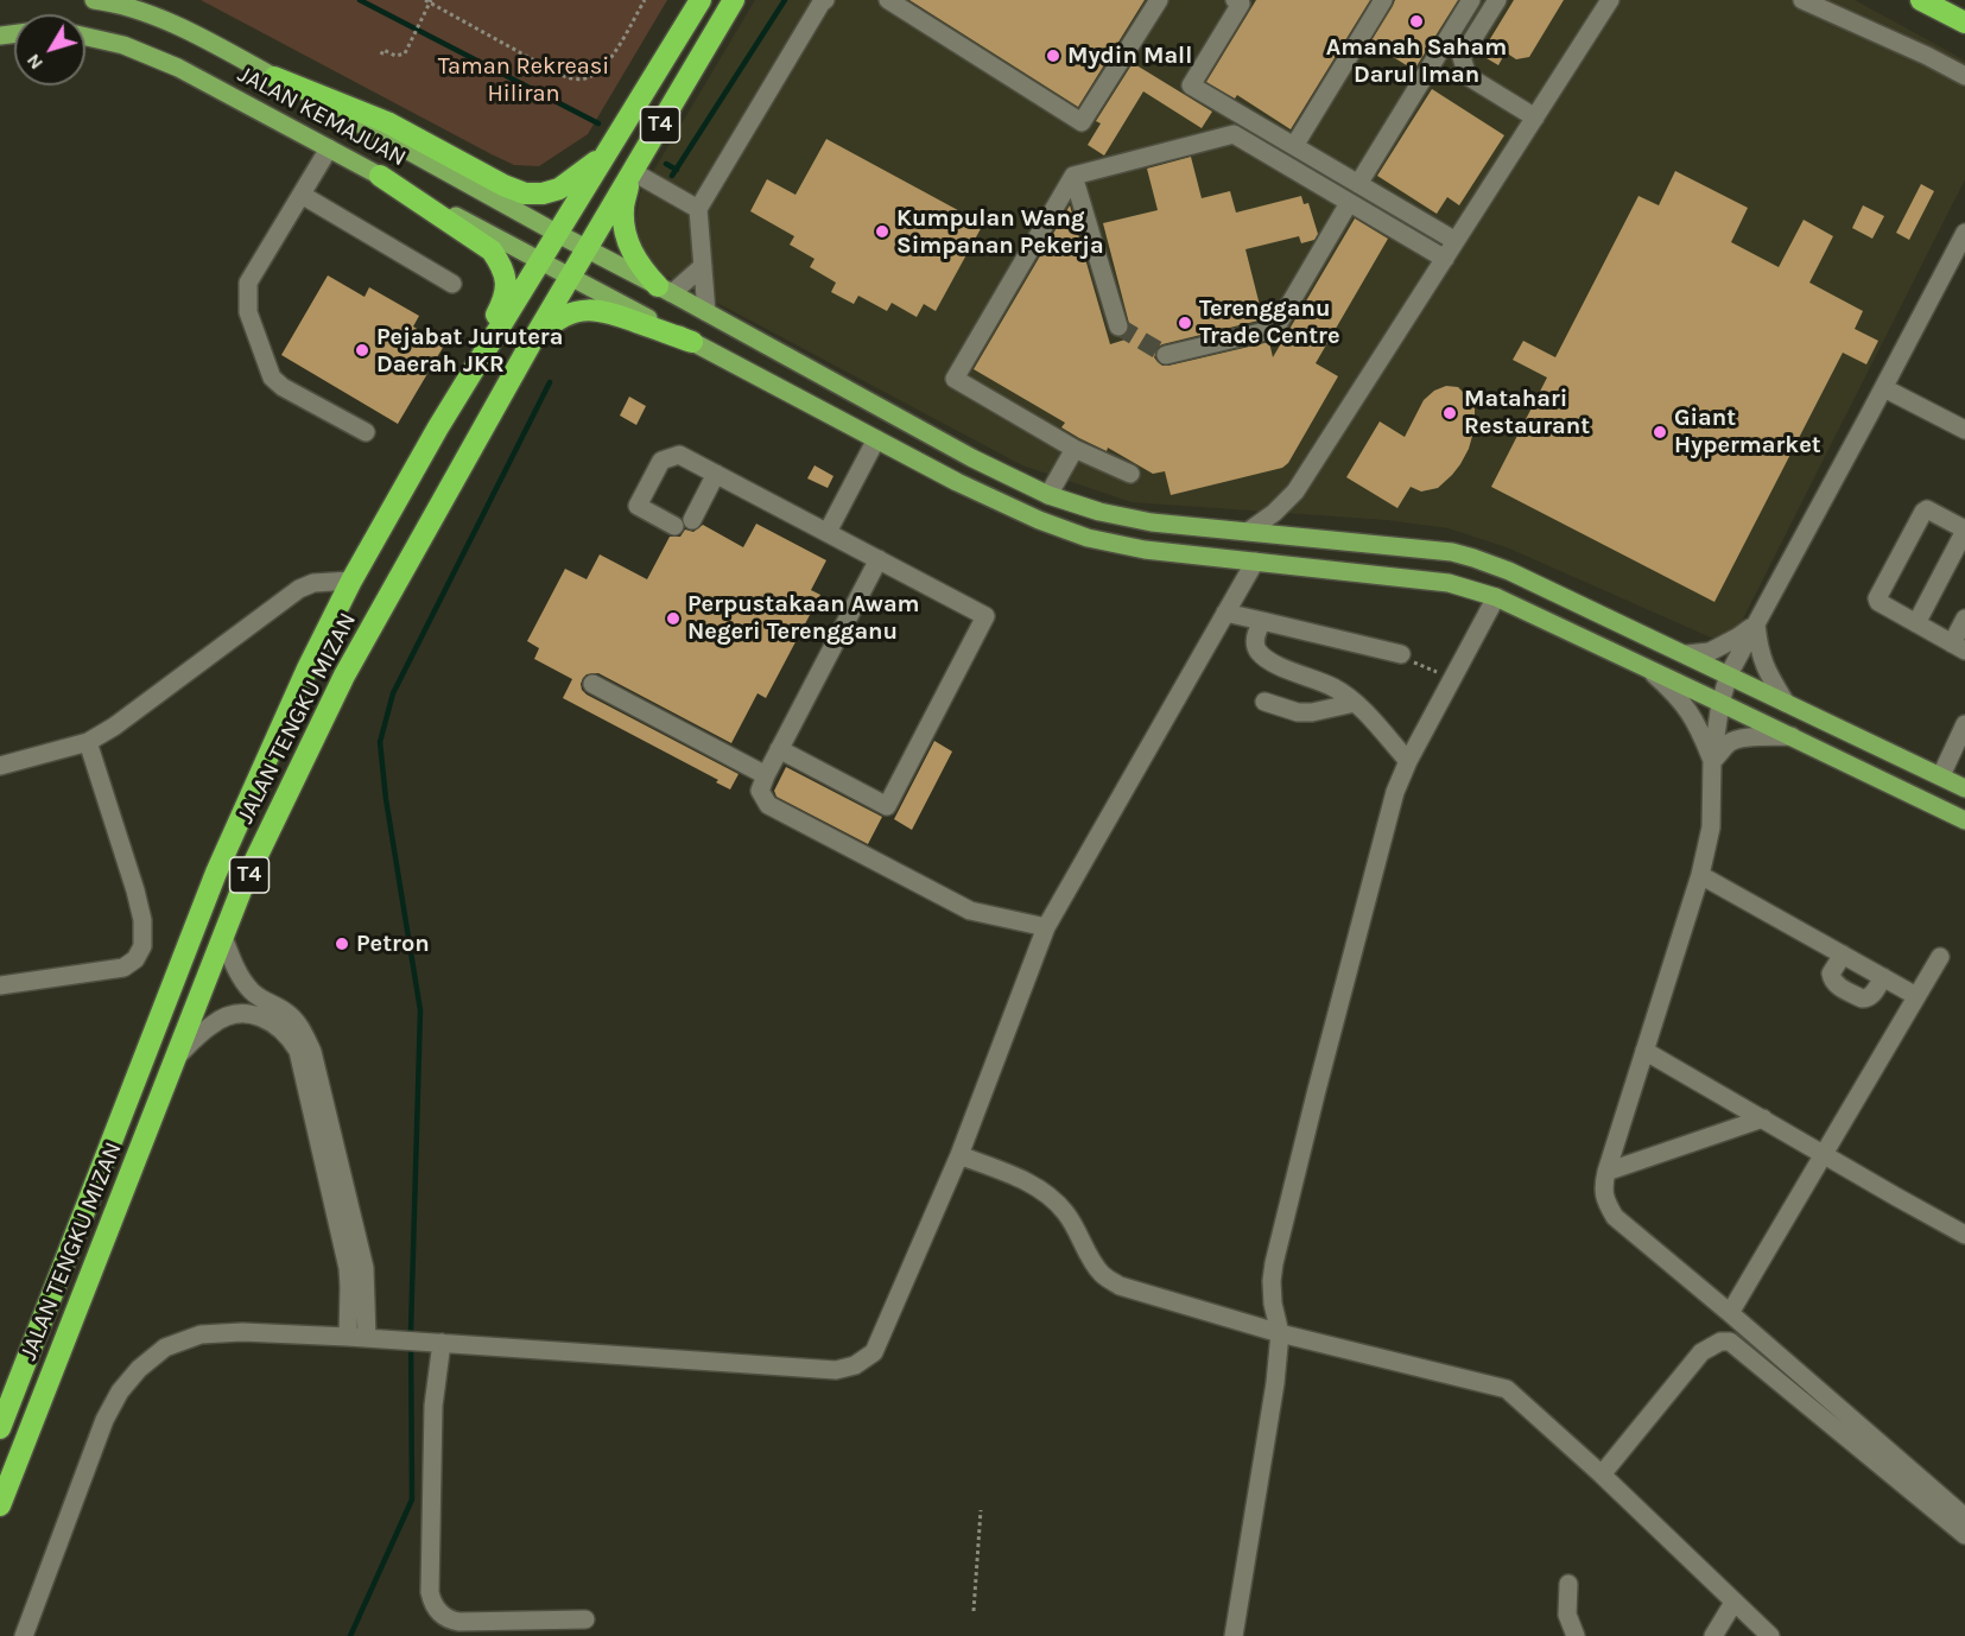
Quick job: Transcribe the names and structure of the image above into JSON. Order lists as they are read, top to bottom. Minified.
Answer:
{"streets":{"highway":["T4","JALAN TENGKU MIZAN"],"main road":["JALAN KEMAJUAN"]},"crossings":[["JALAN KEMAJUAN","JALAN TENGKU MIZAN"]],"parks":["Taman Rekreasi Hiliran"],"places":["Amanah Saham Darul Iman","Mydin Mall","Kumpulan Wang Simpanan Pekerja","Terengganu Trade Centre","Pejabat Jurutera Daerah JKR","Matahari Restaurant","Giant Hypermarket","Perpustakaan Awam Negeri Terengganu","Petron"],"north":"bottom left"}
